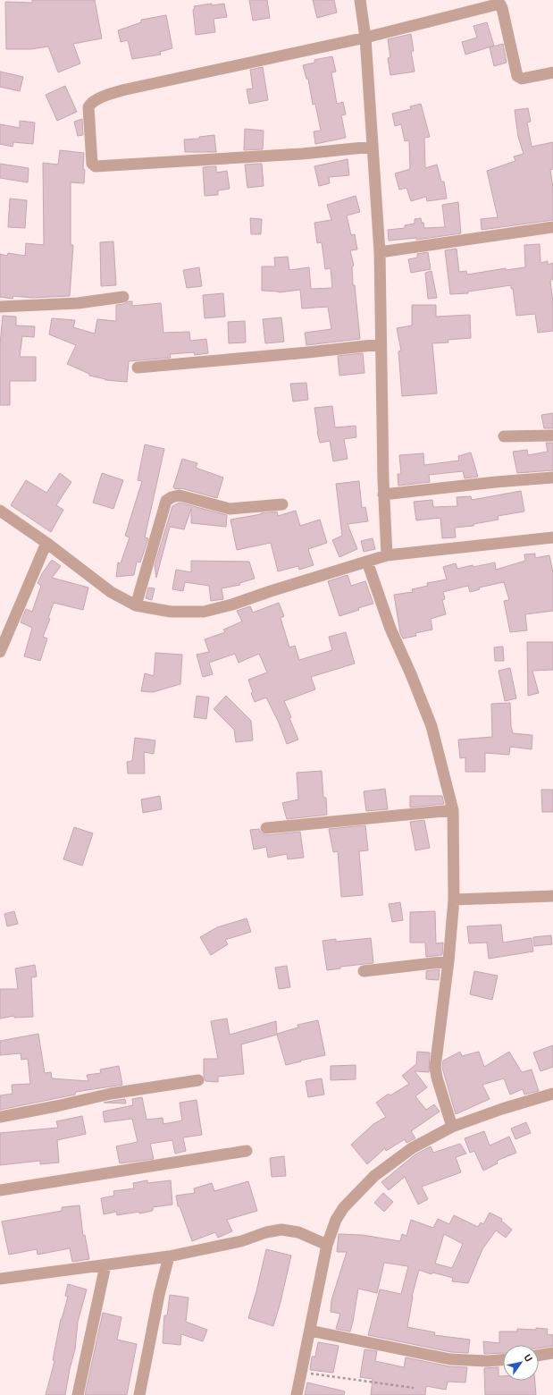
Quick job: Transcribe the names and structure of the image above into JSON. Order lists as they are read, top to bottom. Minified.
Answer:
{"north":"top right"}
